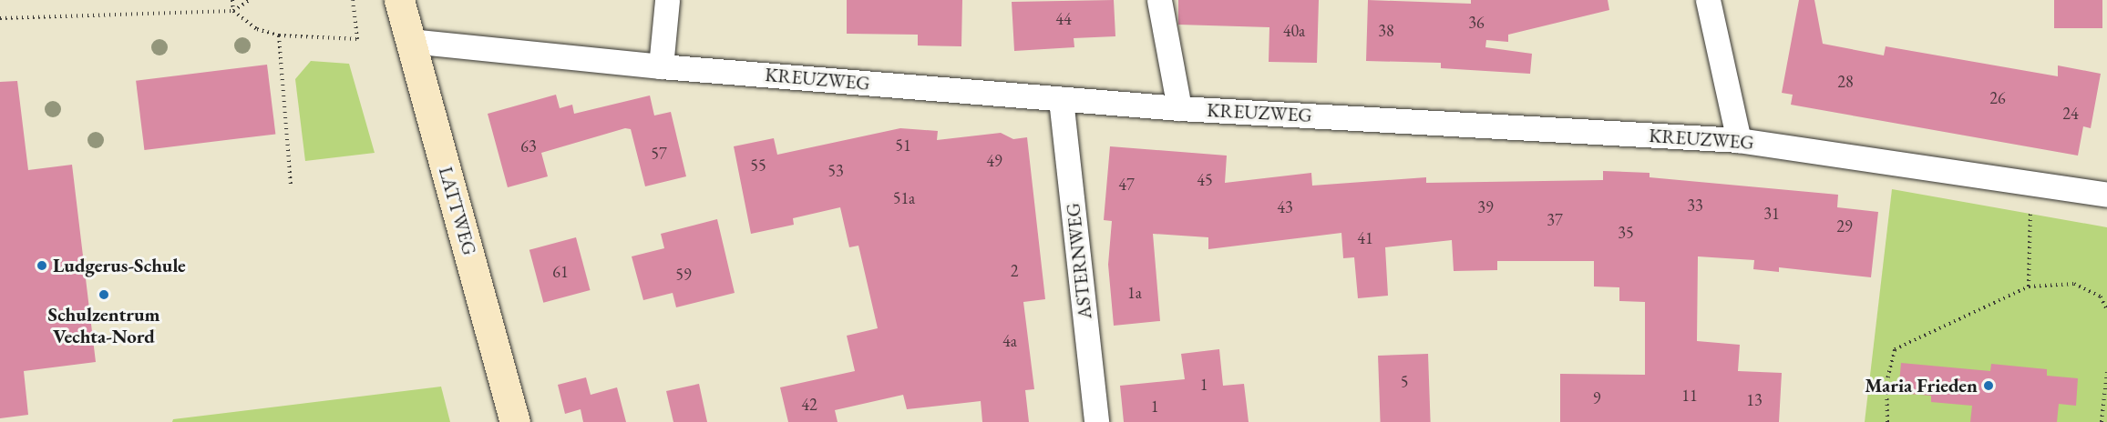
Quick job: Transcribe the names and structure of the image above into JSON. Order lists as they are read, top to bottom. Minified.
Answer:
{"streets":{"street":["KREUZWEG","LATTWEG","ASTERNWEG"]},"crossings":[["KREUZWEG","LATTWEG"],["KREUZWEG","ASTERNWEG"]],"places":["Ludgerus-Schule","Schulzentrum Vechta-Nord","Maria Frieden"],"house_numbers":["44","36","40a","38","28","26","24","51","63","57","49","55","53","45","47","51a","33","43","39","31","37","29","35","41","2","61","59","1a","4a","5","1","11","9","13","42","1"]}
